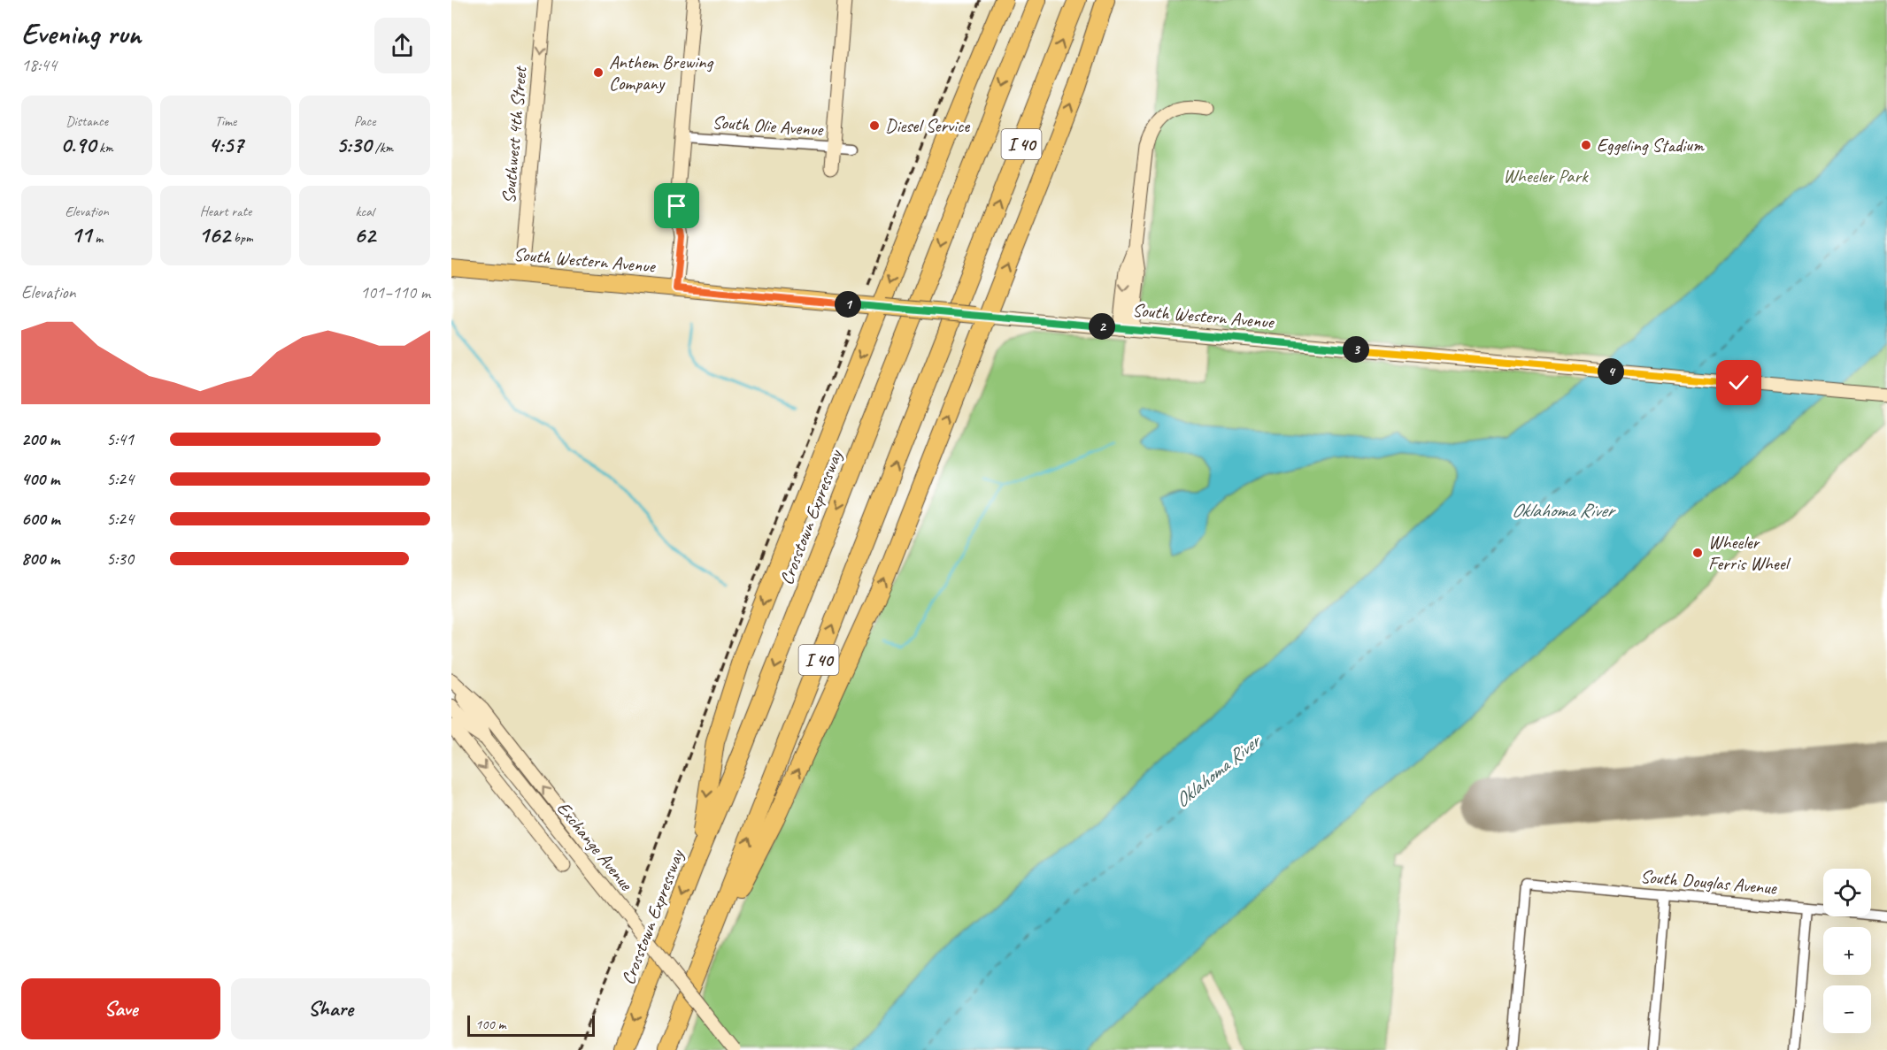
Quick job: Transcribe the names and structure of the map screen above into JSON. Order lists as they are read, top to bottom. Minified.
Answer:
{"streets":{"highway":["I 40","Crosstown Expressway"],"main road":["Southwest 4th Street","South Western Avenue","Exchange Avenue"],"street":["South Olie Avenue","South Douglas Avenue"]},"crossings":[["Southwest 4th Street","South Western Avenue"]],"one_way":["Southwest 4th Street"],"water":["Oklahoma River"],"parks":["Wheeler Park"],"places":["Anthem Brewing Company","Diesel Service","Eggeling Stadium","Wheeler Ferris Wheel"],"scale_bar":"100 m","page":{"heading":["Evening run","18:44"],"stats":[["Distance","0.90 km"],["Time","4:57"],["Pace","5:30 /km"],["Elevation","11 m"],["Heart rate","162 bpm"],["kcal","62"]],"chart":["Elevation","101–110 m"],"pins":["1","2","3","4"],"list":[{"name":"200 m","note":"5:41"},{"name":"400 m","note":"5:24"},{"name":"600 m","note":"5:24"},{"name":"800 m","note":"5:30"}],"map_buttons":["+","−"],"buttons":["Save","Share"],"scale":"100 m"}}
